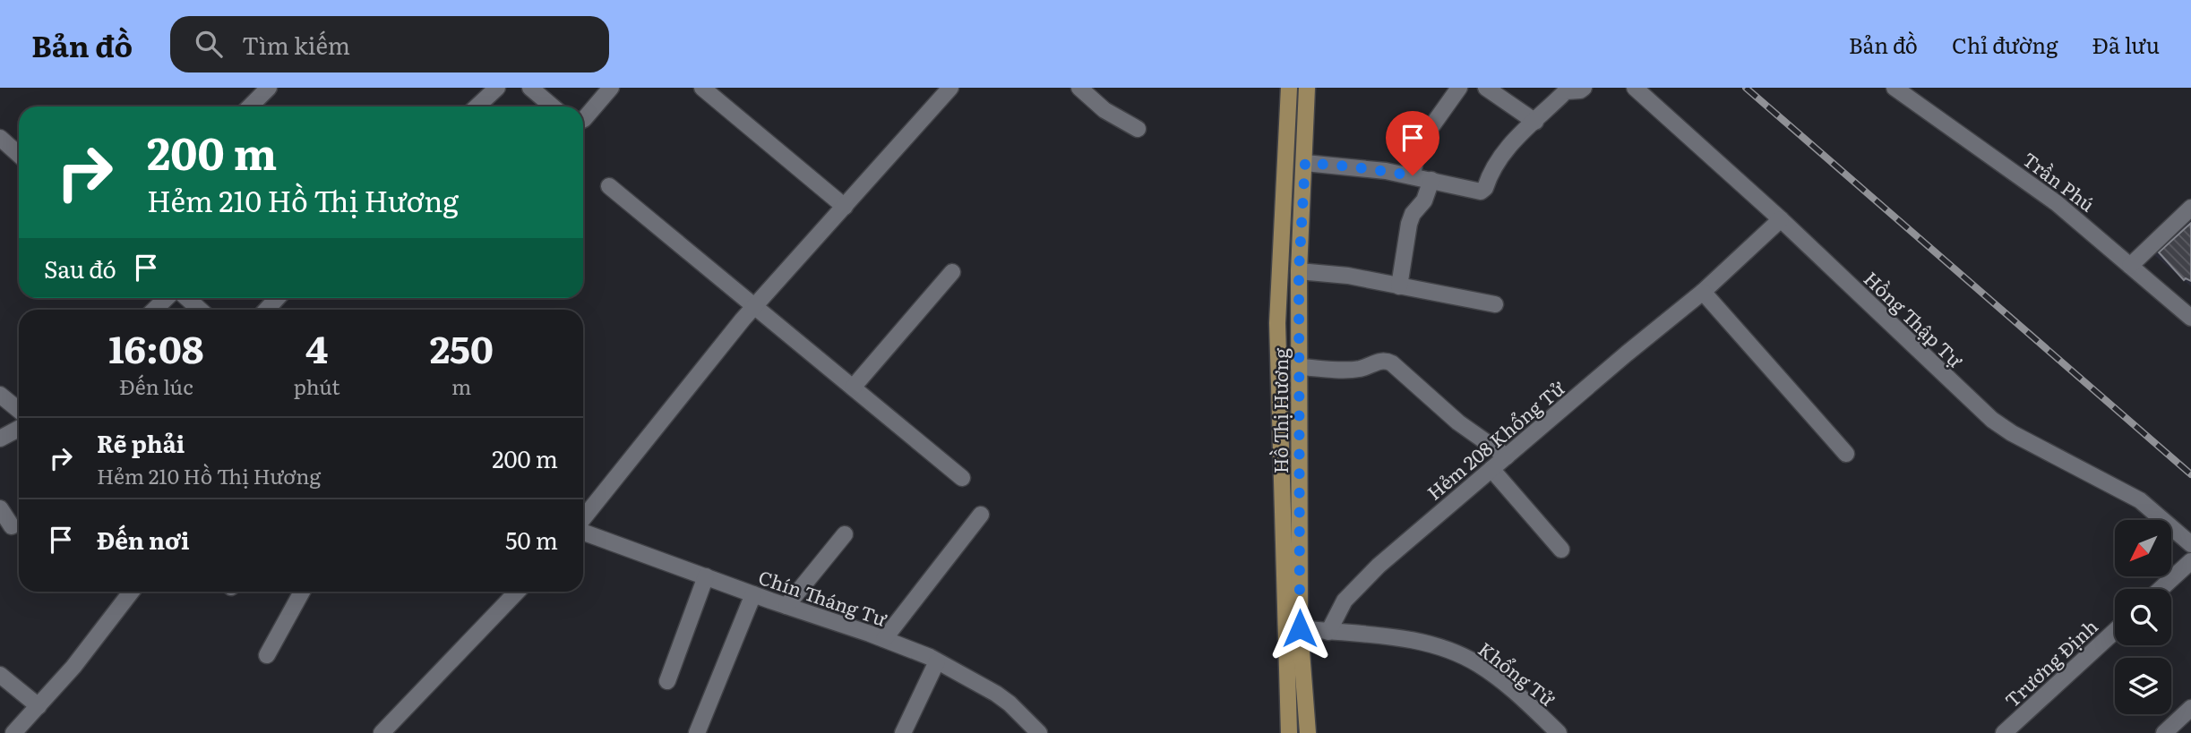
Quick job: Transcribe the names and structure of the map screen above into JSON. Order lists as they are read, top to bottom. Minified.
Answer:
{"streets":{"main road":["Hồ Thị Hương"],"street":["Trần Phú","Hồng Thập Tự","Hẻm 208 Khổng Tử","Chín Tháng Tư","Trương Định","Khổng Tử"]},"crossings":[["Hồng Thập Tự","Hẻm 208 Khổng Tử"],["Hồ Thị Hương","Khổng Tử"],["Hẻm 208 Khổng Tử","Khổng Tử"]],"north":"bottom left","page":{"header":"Bản đồ","search":"Tìm kiếm","nav":["Bản đồ","Chỉ đường","Đã lưu"],"turn":["200 m","Hẻm 210 Hồ Thị Hương"],"then":"Sau đó","eta":["16:08","Đến lúc","4","phút","250","m"],"list":[{"name":"Rẽ phải","note":"Hẻm 210 Hồ Thị Hương","value":"200 m"},{"name":"Đến nơi","value":"50 m"}]}}
